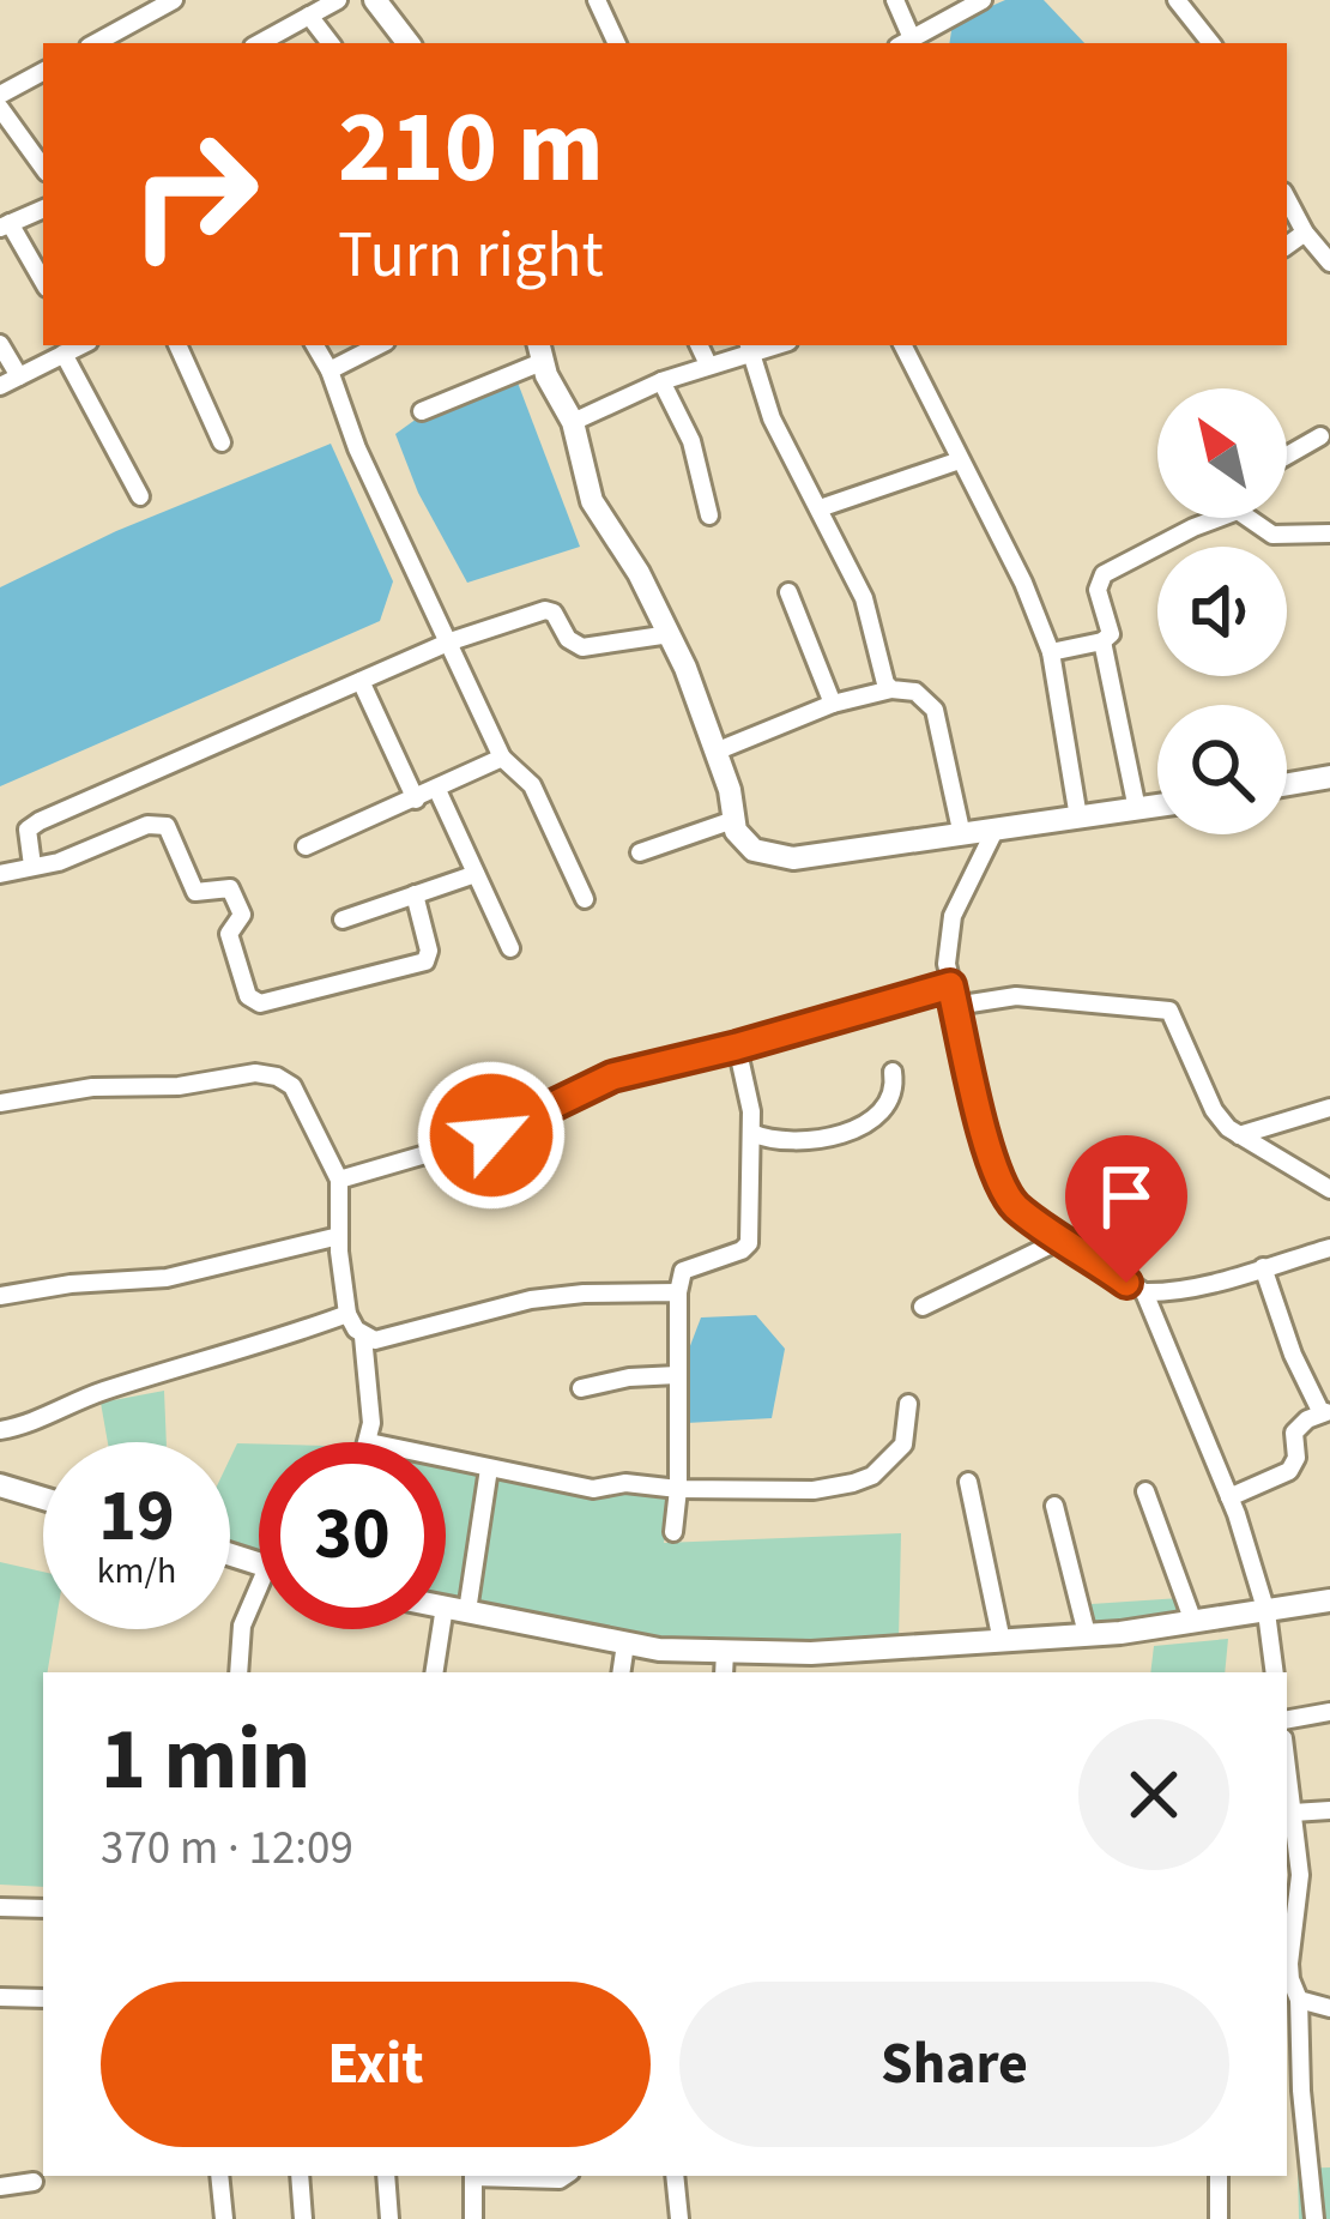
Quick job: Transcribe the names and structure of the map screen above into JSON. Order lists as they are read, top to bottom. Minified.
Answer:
{"north":"top left","page":{"turn":["210 m","Turn right"],"speed":"19 km/h","limit":"30","heading":["1 min","370 m · 12:09"],"buttons":["Exit","Share"]}}
